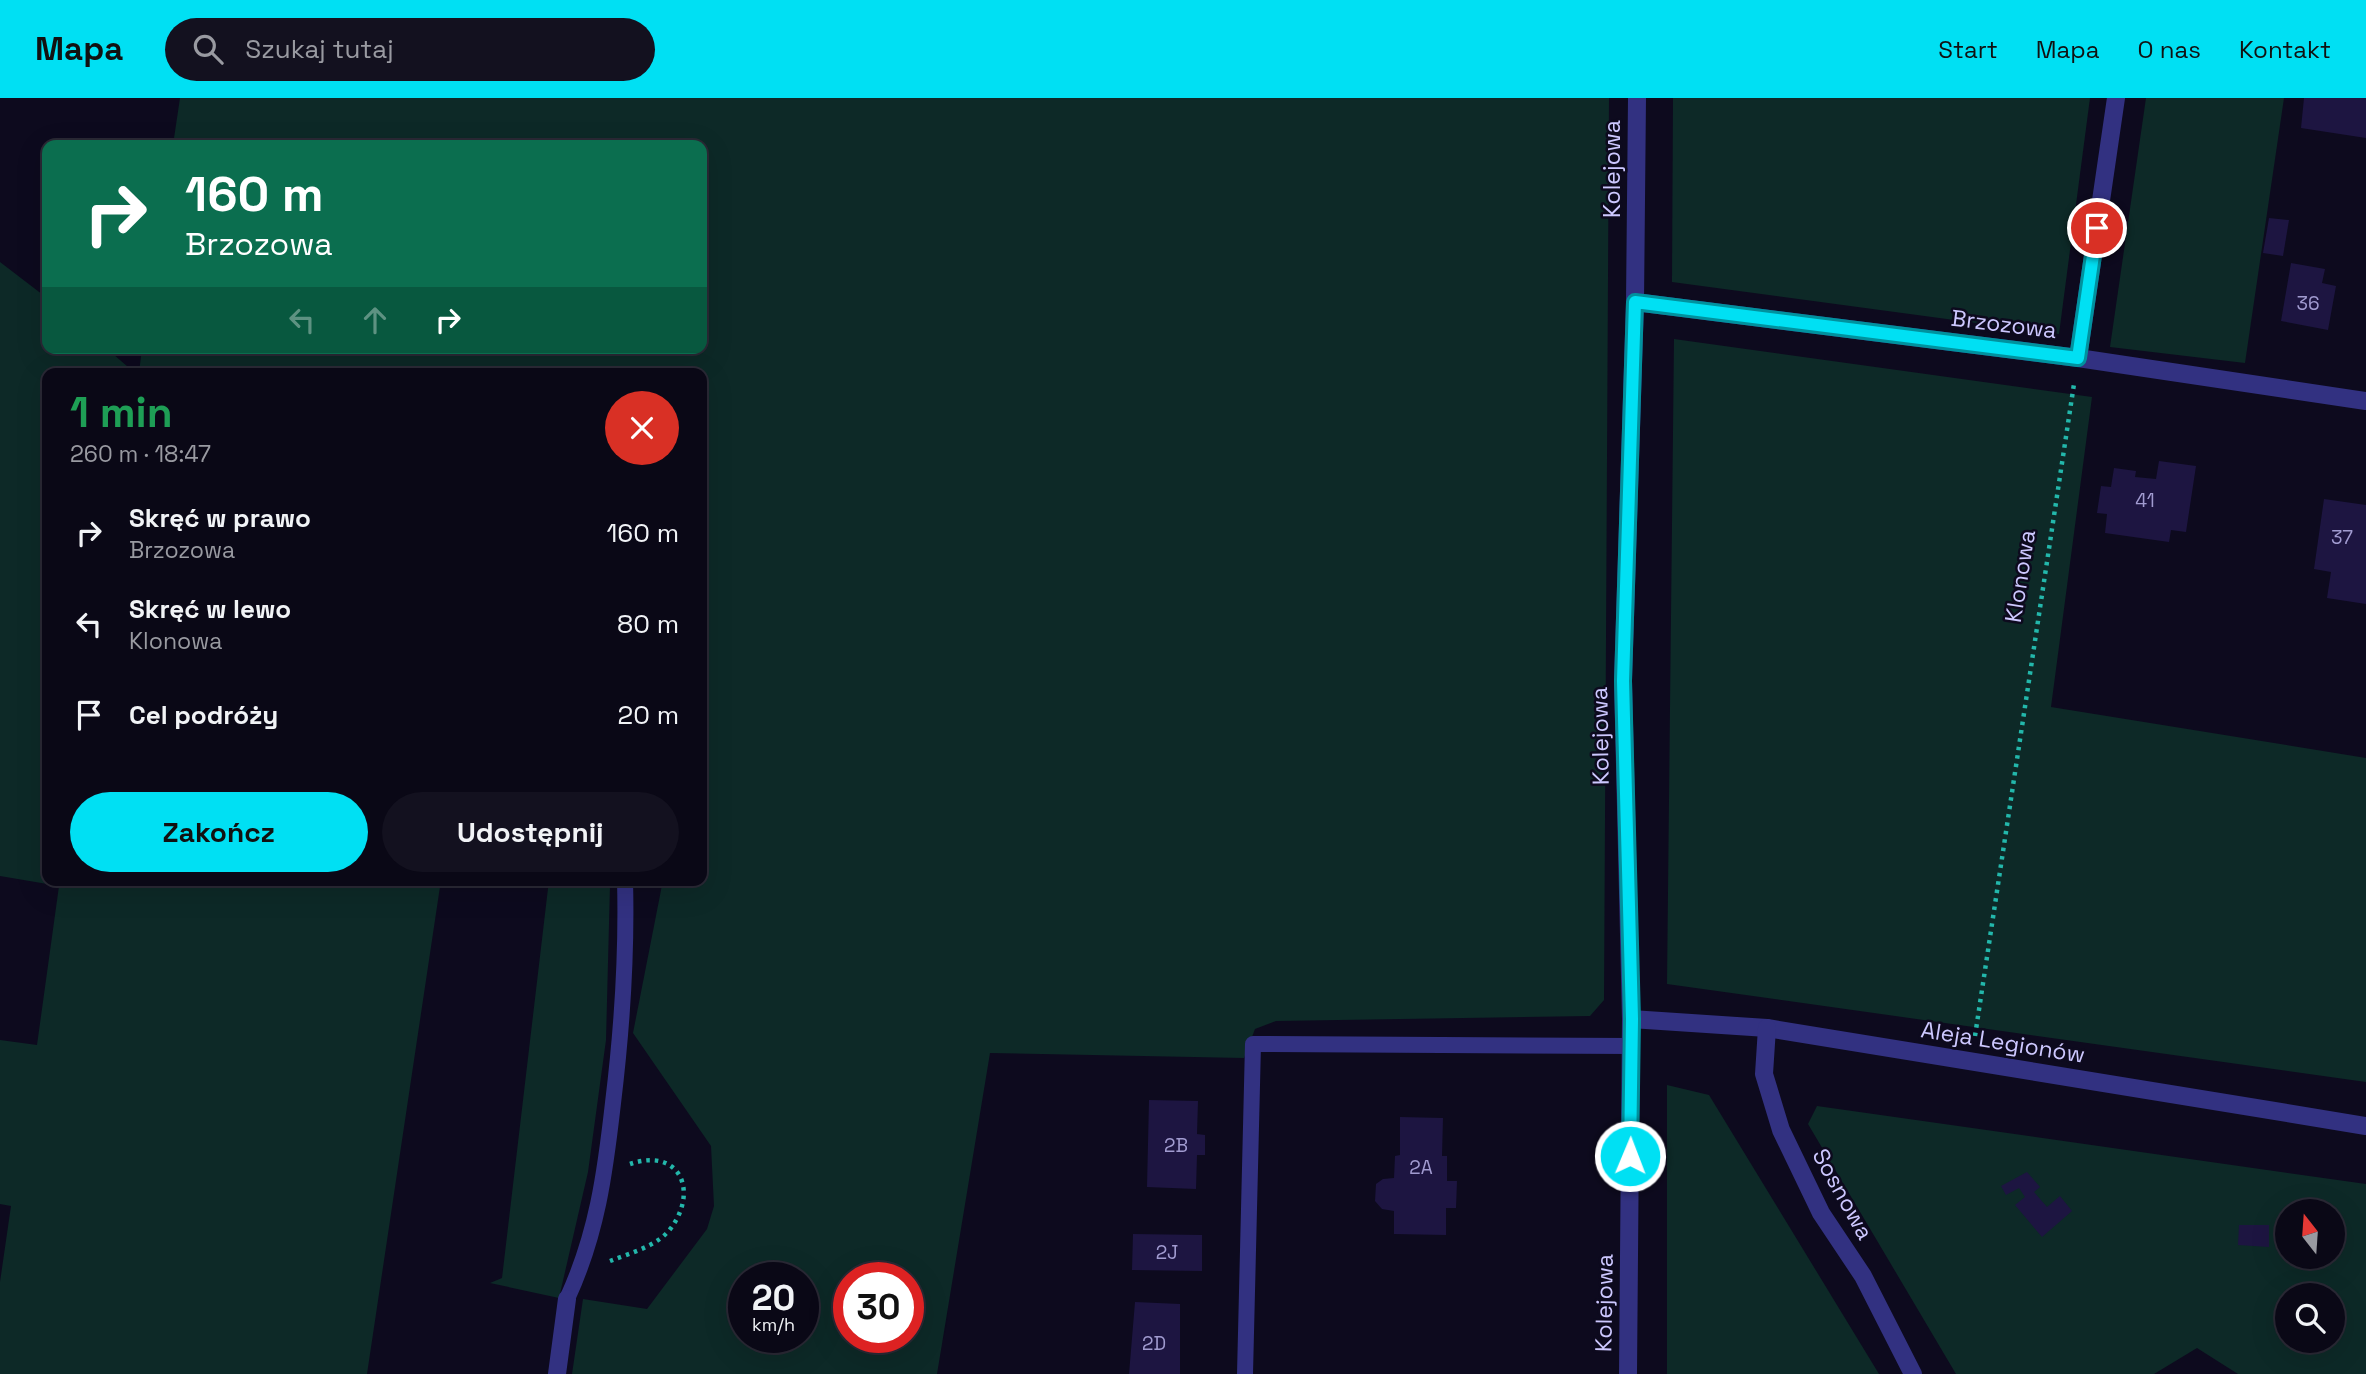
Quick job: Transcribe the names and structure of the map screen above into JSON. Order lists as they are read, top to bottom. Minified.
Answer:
{"streets":{"street":["Kolejowa","Brzozowa","Aleja Legionów","Sosnowa"],"path":["Klonowa"]},"crossings":[["Kolejowa","Brzozowa"],["Kolejowa","Aleja Legionów"],["Brzozowa","Klonowa"],["Klonowa","Aleja Legionów"],["Aleja Legionów","Sosnowa"]],"house_numbers":["36","41","37","2B","2A","2J","2D"],"north":"top","page":{"header":"Mapa","search":"Szukaj tutaj","nav":["Start","Mapa","O nas","Kontakt"],"turn":["160 m","Brzozowa"],"heading":["1 min","260 m · 18:47"],"list":[{"name":"Skręć w prawo","note":"Brzozowa","value":"160 m"},{"name":"Skręć w lewo","note":"Klonowa","value":"80 m"},{"name":"Cel podróży","value":"20 m"}],"buttons":["Zakończ","Udostępnij"],"speed":"20 km/h","limit":"30"}}
